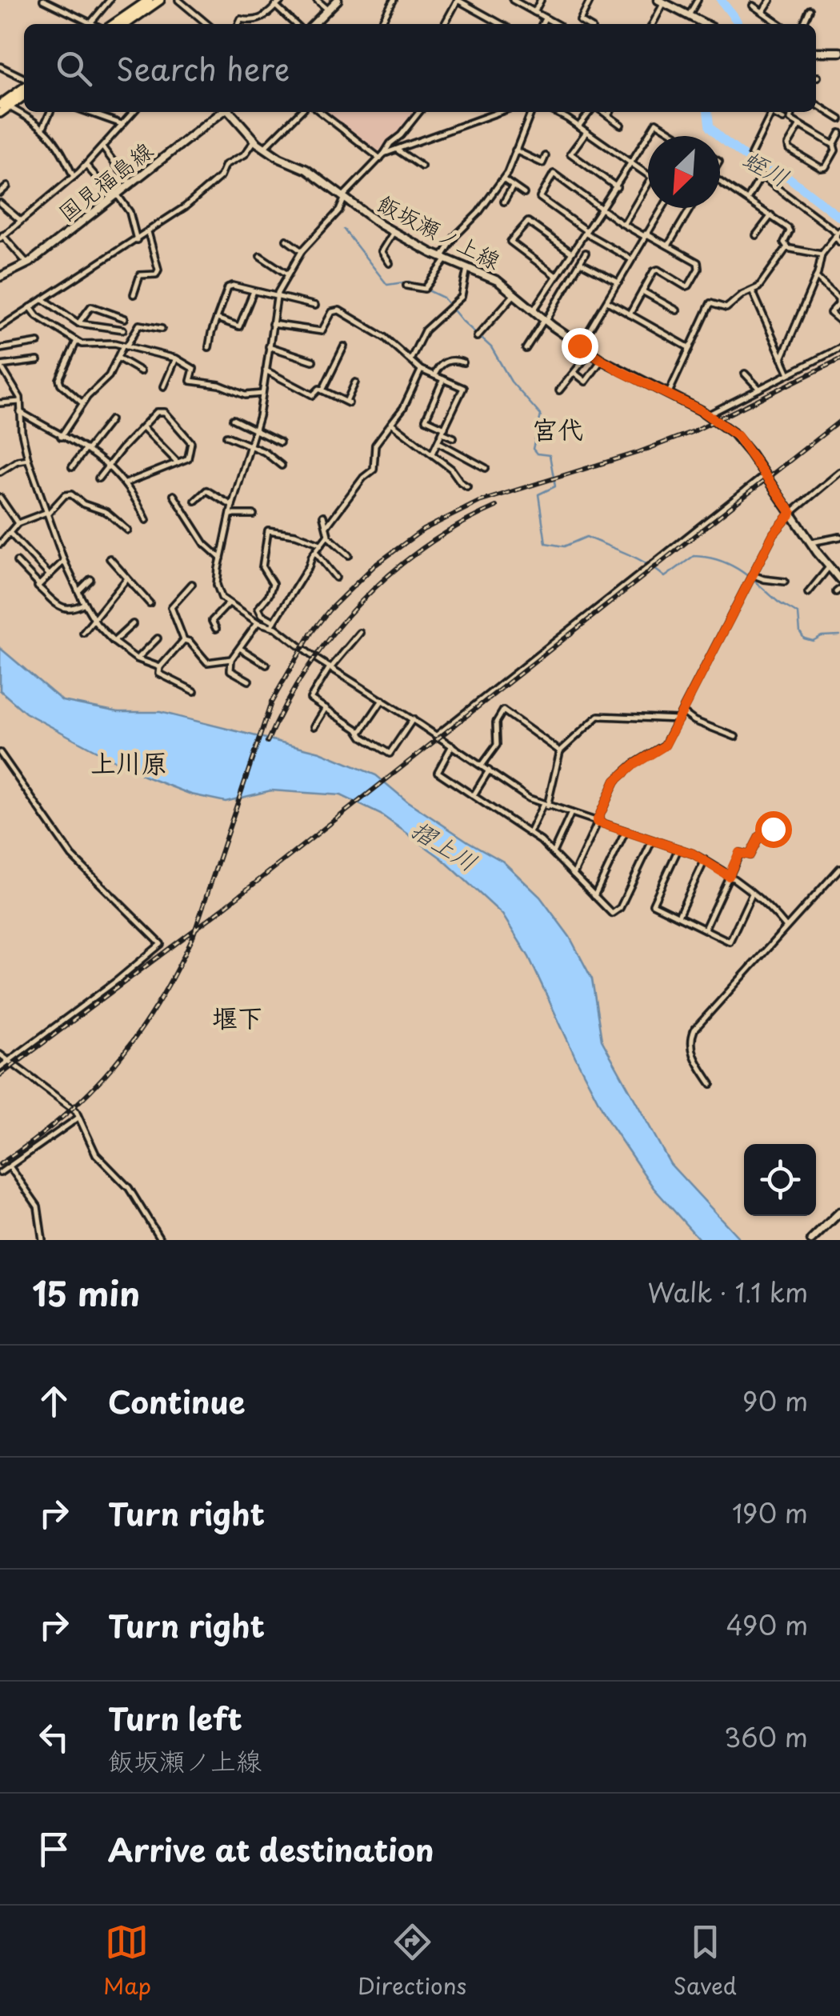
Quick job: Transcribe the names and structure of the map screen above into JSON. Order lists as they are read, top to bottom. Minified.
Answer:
{"streets":{"main road":["国見福島線","飯坂瀬ノ上線"]},"districts":["宮代","上川原","堰下"],"water":["蛭川","摺上川"],"north":"bottom left","page":{"search":"Search here","heading":["15 min","Walk · 1.1 km"],"list":[["Continue","90 m"],["Turn right","190 m"],["Turn right","490 m"],["Turn left","飯坂瀬ノ上線","360 m"],"Arrive at destination"],"nav":["Map","Directions","Saved"]}}
